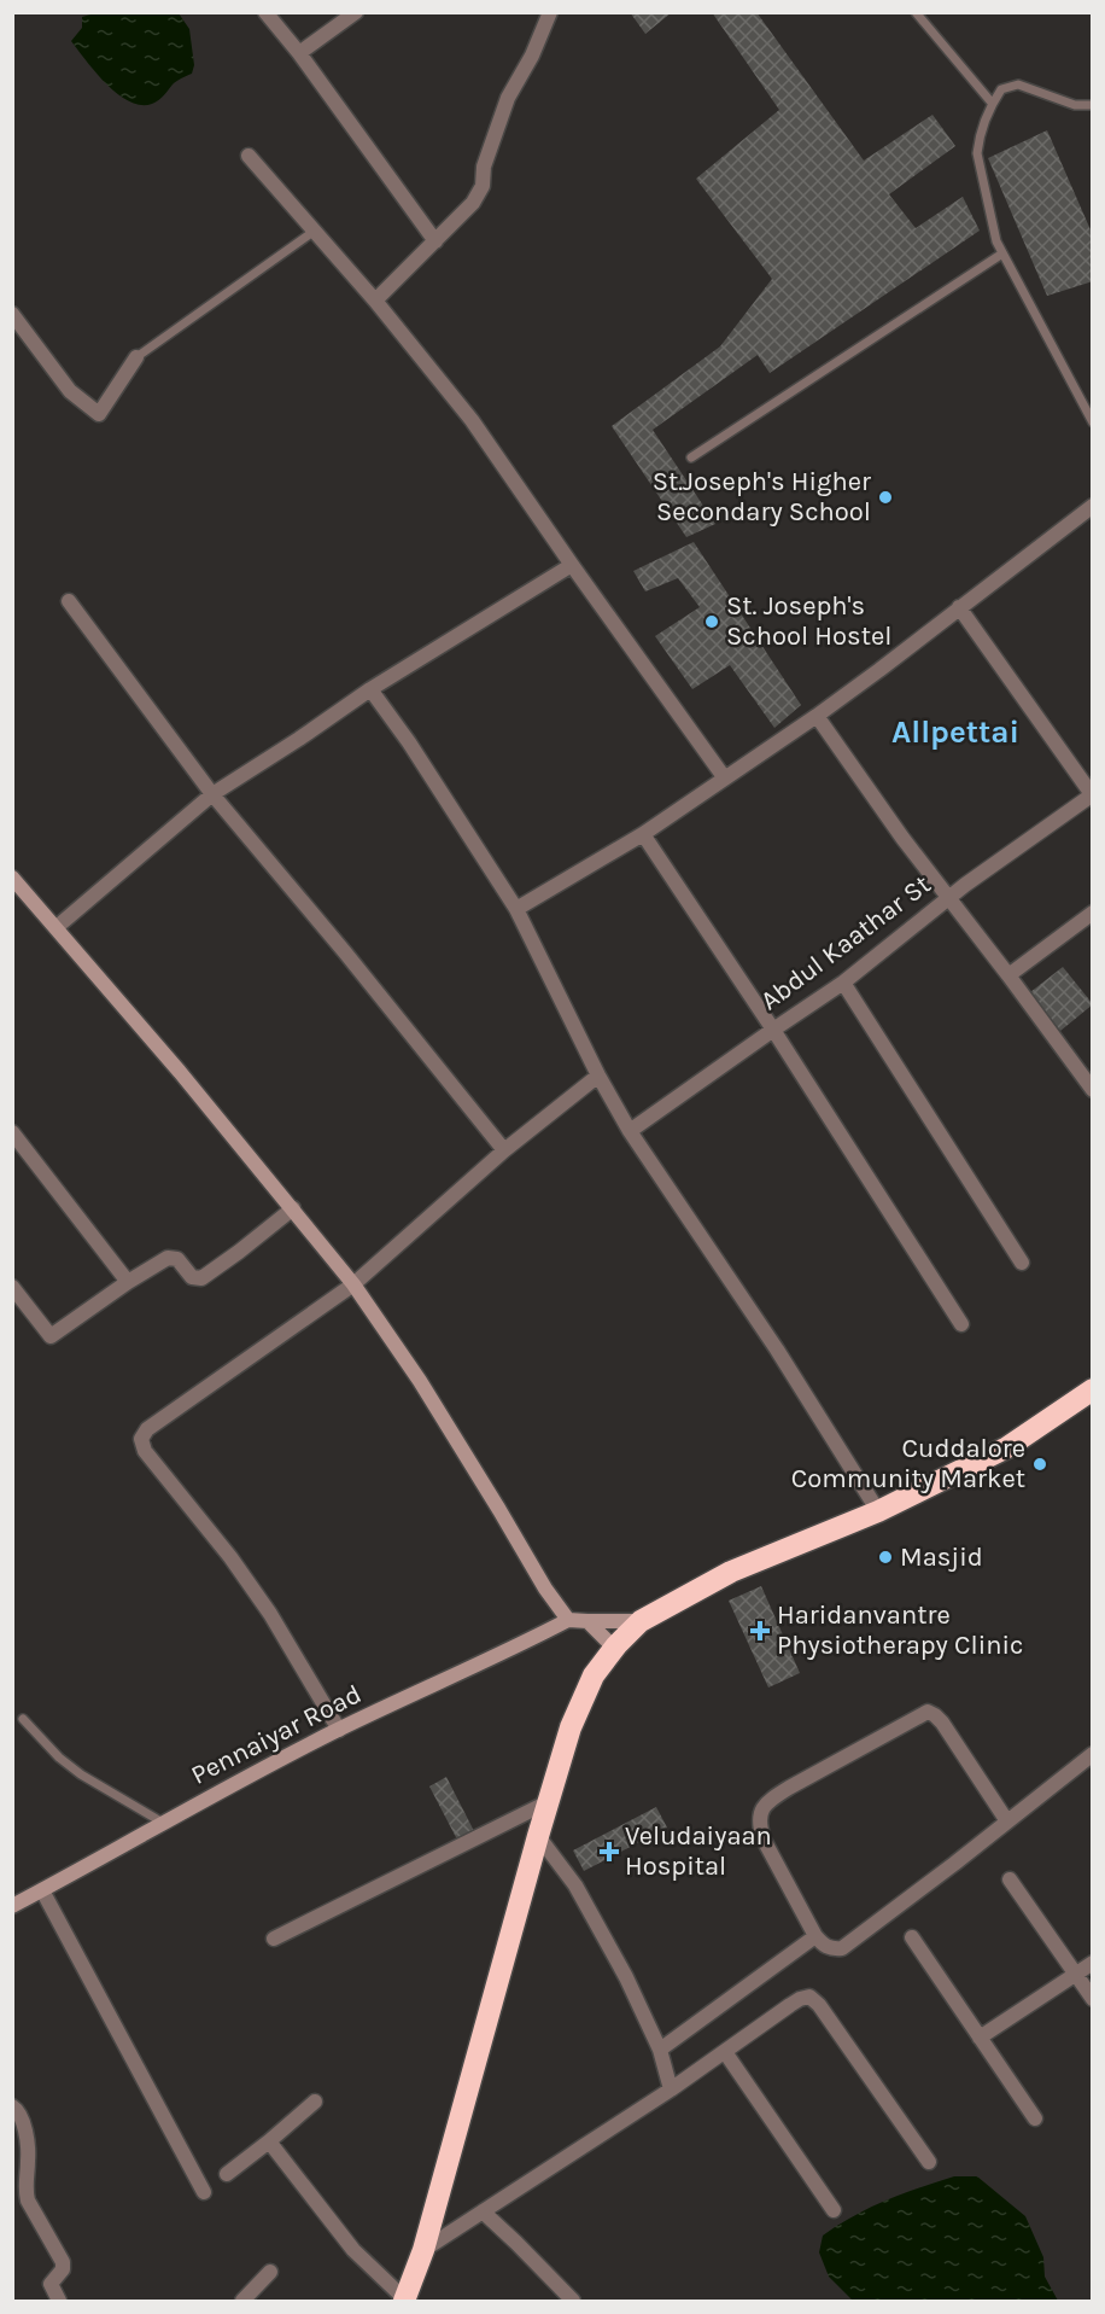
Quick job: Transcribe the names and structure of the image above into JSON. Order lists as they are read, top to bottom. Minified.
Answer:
{"streets":{"street":["Abdul Kaathar St","Pennaiyar Road"]},"districts":["Allpettai"],"places":{"other":["St.Joseph's Higher Secondary School","St. Joseph's School Hostel","Cuddalore Community Market","Masjid"],"health":["Haridanvantre Physiotherapy Clinic","Veludaiyaan Hospital"]}}
